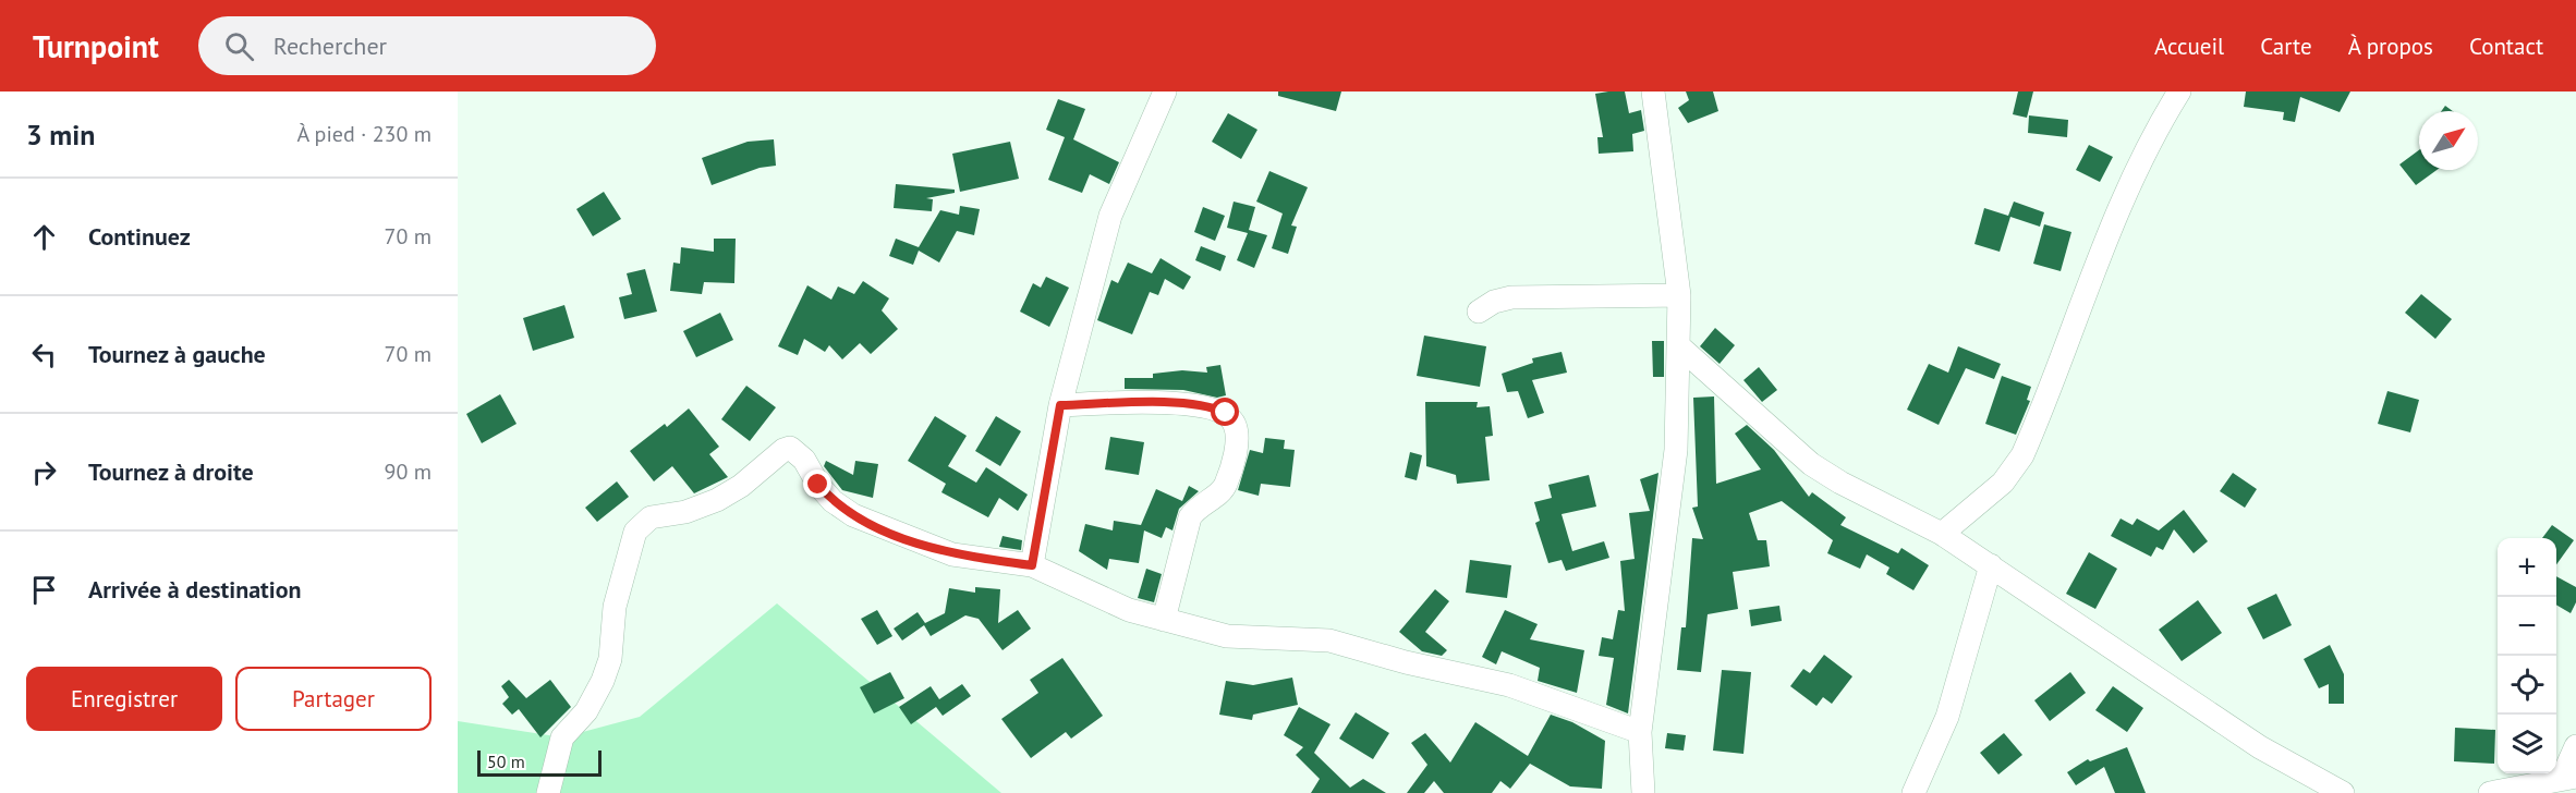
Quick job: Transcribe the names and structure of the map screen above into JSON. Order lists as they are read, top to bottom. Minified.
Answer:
{"scale_bar":"50 m","north":"top right","page":{"header":"Turnpoint","search":"Rechercher","nav":["Accueil","Carte","À propos","Contact"],"heading":["3 min","À pied · 230 m"],"list":[["Continuez","70 m"],["Tournez à gauche","70 m"],["Tournez à droite","90 m"],"Arrivée à destination"],"map_buttons":["+","−"],"buttons":["Enregistrer","Partager"],"scale":"50 m"}}
